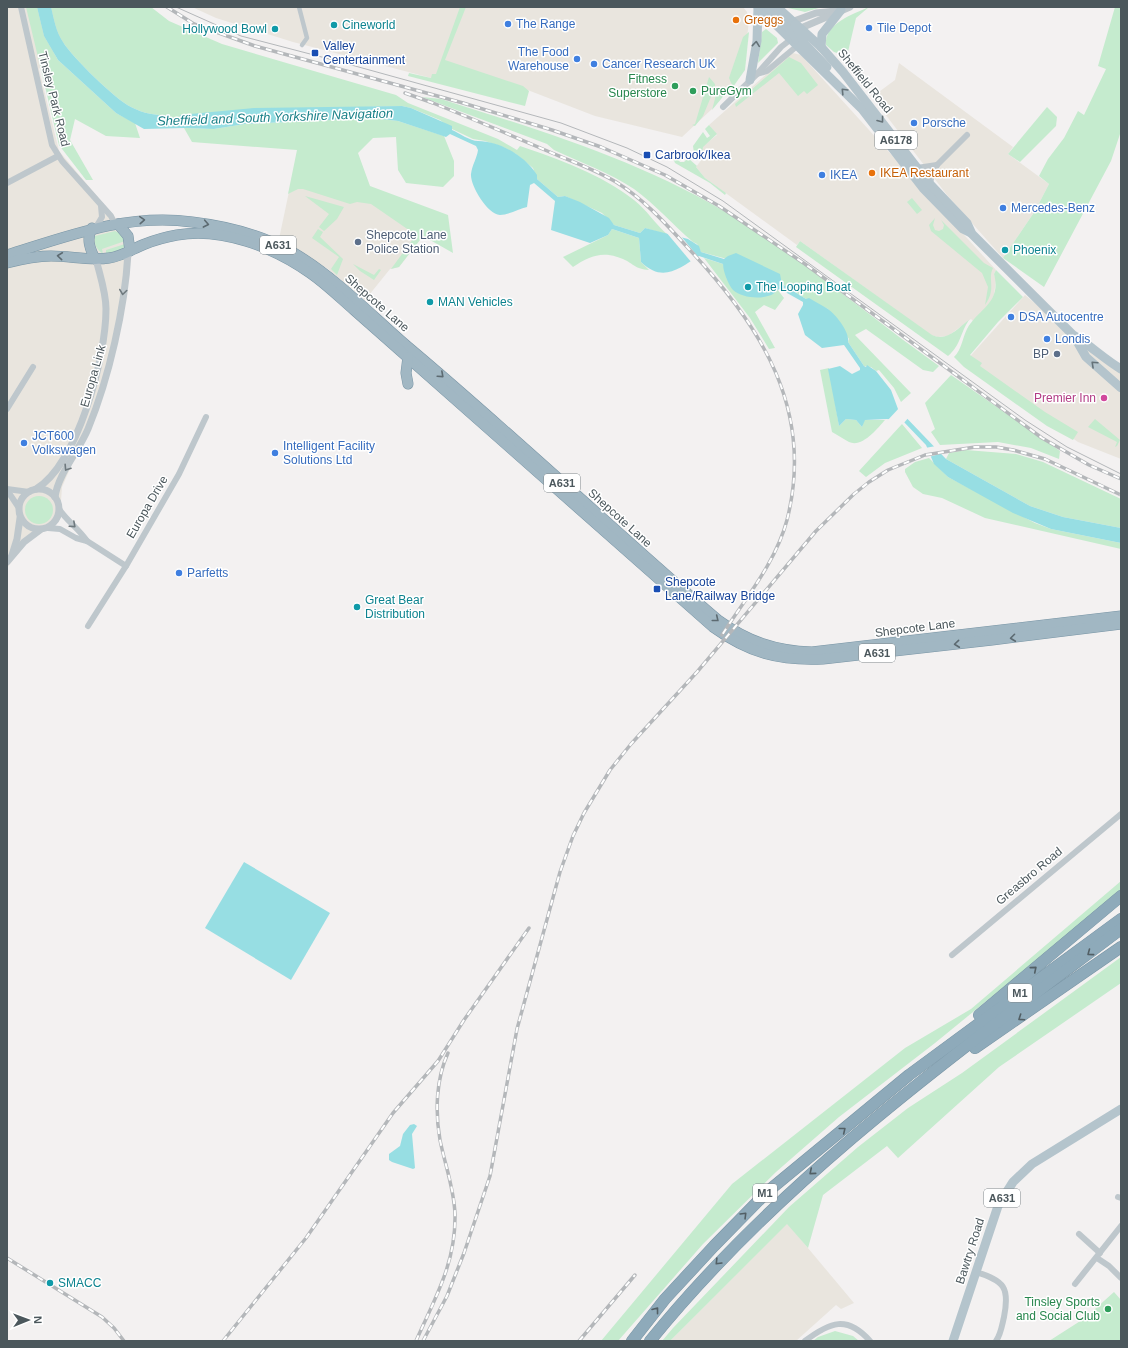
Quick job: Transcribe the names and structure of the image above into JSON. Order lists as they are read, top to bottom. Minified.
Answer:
{"streets":{"highway":["A631","Shepcote Lane","M1"],"main road":["Sheffield Road","A6178","Bawtry Road"],"street":["Tinsley Park Road","Europa Link","Europa Drive","Greasbro Road"]},"crossings":[["Sheffield Road","A6178"],["Tinsley Park Road","Shepcote Lane"],["Tinsley Park Road","Europa Link"],["Shepcote Lane","Europa Link"]],"water":["Sheffield and South Yorkshire Navigation"],"places":{"other":["Greggs","The Range","Cineworld","Tile Depot","Hollywood Bowl","The Food Warehouse","Cancer Research UK","Fitness Superstore","PureGym","Porsche","IKEA Restaurant","IKEA","Mercedes-Benz","Shepcote Lane Police Station","Phoenix","The Looping Boat","MAN Vehicles","DSA Autocentre","Londis","BP","Premier Inn","JCT600 Volkswagen","Intelligent Facility Solutions Ltd","Parfetts","Great Bear Distribution","SMACC","Tinsley Sports and Social Club"],"transit":["Valley Centertainment","Carbrook/Ikea","Shepcote Lane/Railway Bridge"]},"north":"right"}
